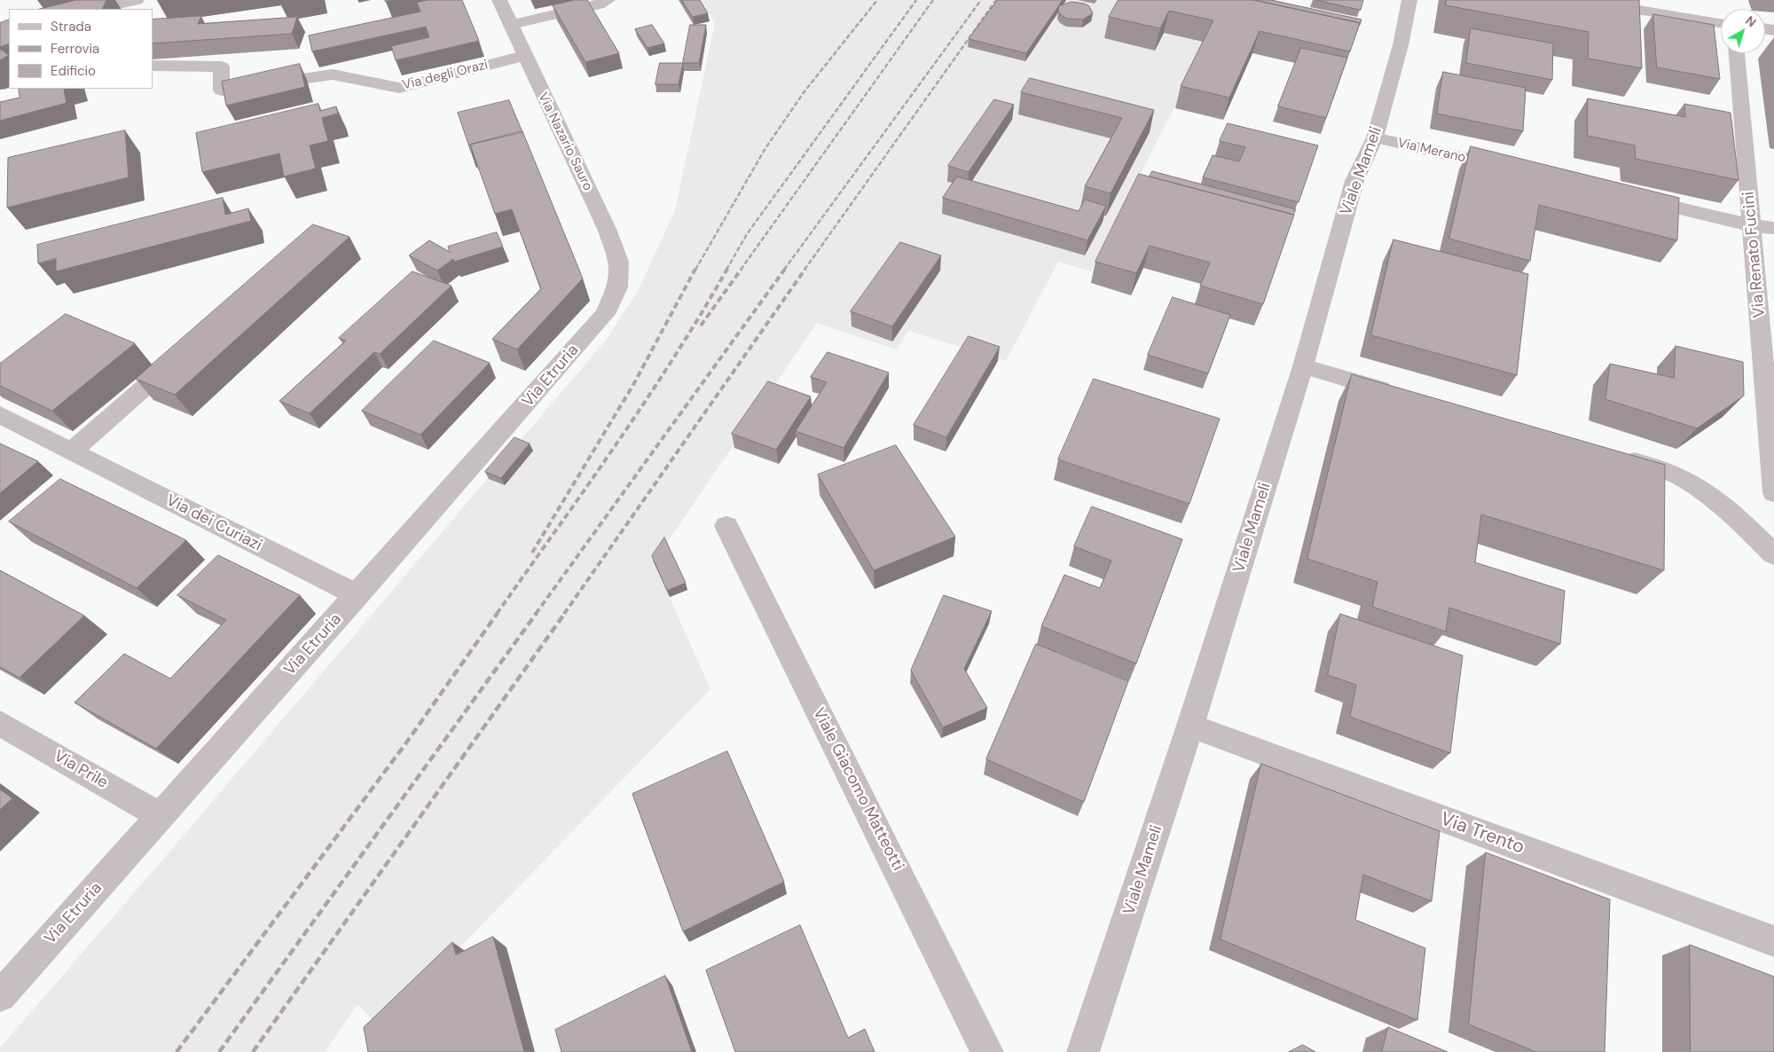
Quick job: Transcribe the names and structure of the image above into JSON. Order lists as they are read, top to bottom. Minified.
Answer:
{"streets":{"street":["Via degli Orazi","Via Nazario Sauro","Via Merano","Viale Mameli","Via Renato Fucini","Via Etruria","Via dei Curiazi","Via Prile","Viale Giacomo Matteotti","Via Trento"]},"crossings":[["Via degli Orazi","Via Nazario Sauro"],["Via Nazario Sauro","Via Etruria"],["Via Merano","Viale Mameli"],["Viale Mameli","Via Trento"],["Via Etruria","Via dei Curiazi"],["Via Etruria","Via Prile"]],"legend":["Strada","Ferrovia","Edificio"],"north":"top right"}
